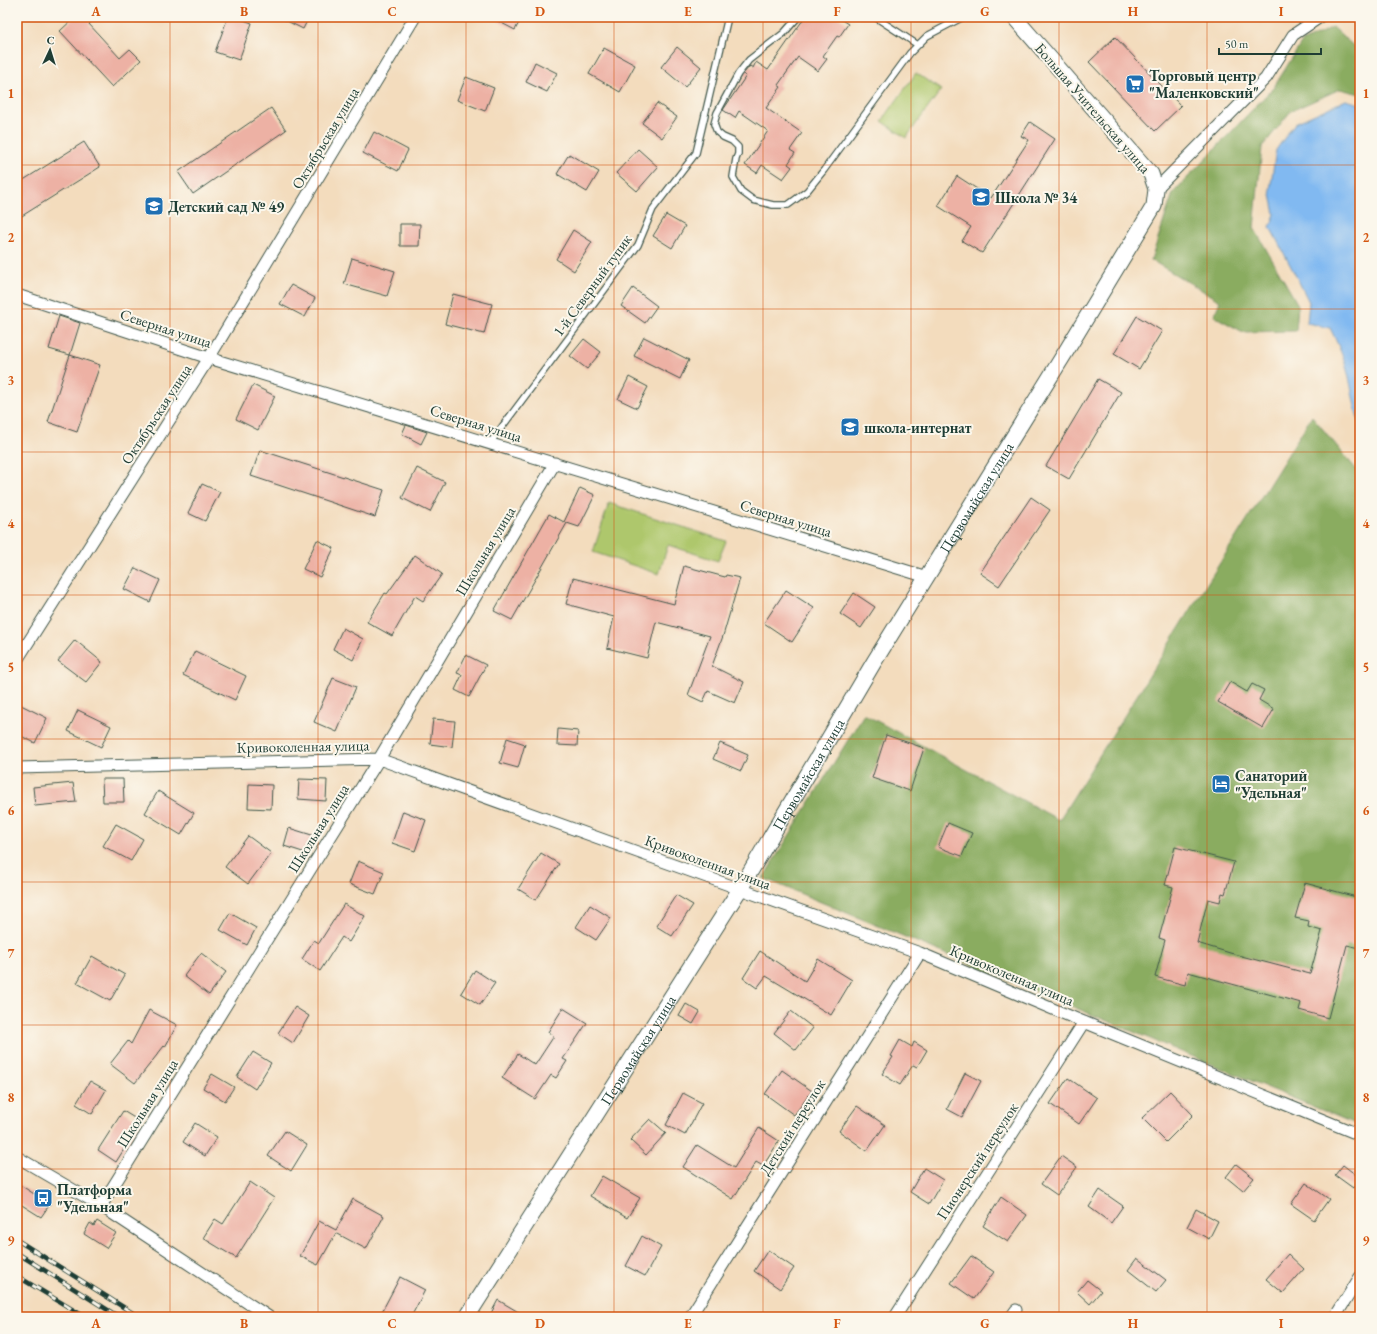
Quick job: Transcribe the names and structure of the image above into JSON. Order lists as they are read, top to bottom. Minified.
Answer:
{"streets":{"main road":["Большая Учительская улица","Первомайская улица"],"street":["Октябрьская улица","Северная улица","Школьная улица","Кривоколенная улица","Детский переулок","Пионерский переулок"],"lane":["1-й Северный тупик"]},"crossings":[["Большая Учительская улица","Первомайская улица"],["Октябрьская улица","Северная улица"],["1-й Северный тупик","Северная улица"],["Северная улица","Первомайская улица"],["Северная улица","Школьная улица"],["Первомайская улица","Кривоколенная улица"],["Школьная улица","Кривоколенная улица"],["Кривоколенная улица","Детский переулок"],["Кривоколенная улица","Пионерский переулок"]],"places":{"supermarket":["Торговый центр \"Маленковский\""],"school or university":["Школа № 34","Детский сад № 49","школа-интернат"],"hotel":["Санаторий \"Удельная\""],"bus stop":["Платформа \"Удельная\""]},"scale_bar":"50 m","north":"top","grid":{"columns":["A","B","C","D","E","F","G","H","I"],"rows":["1","2","3","4","5","6","7","8","9"]}}
